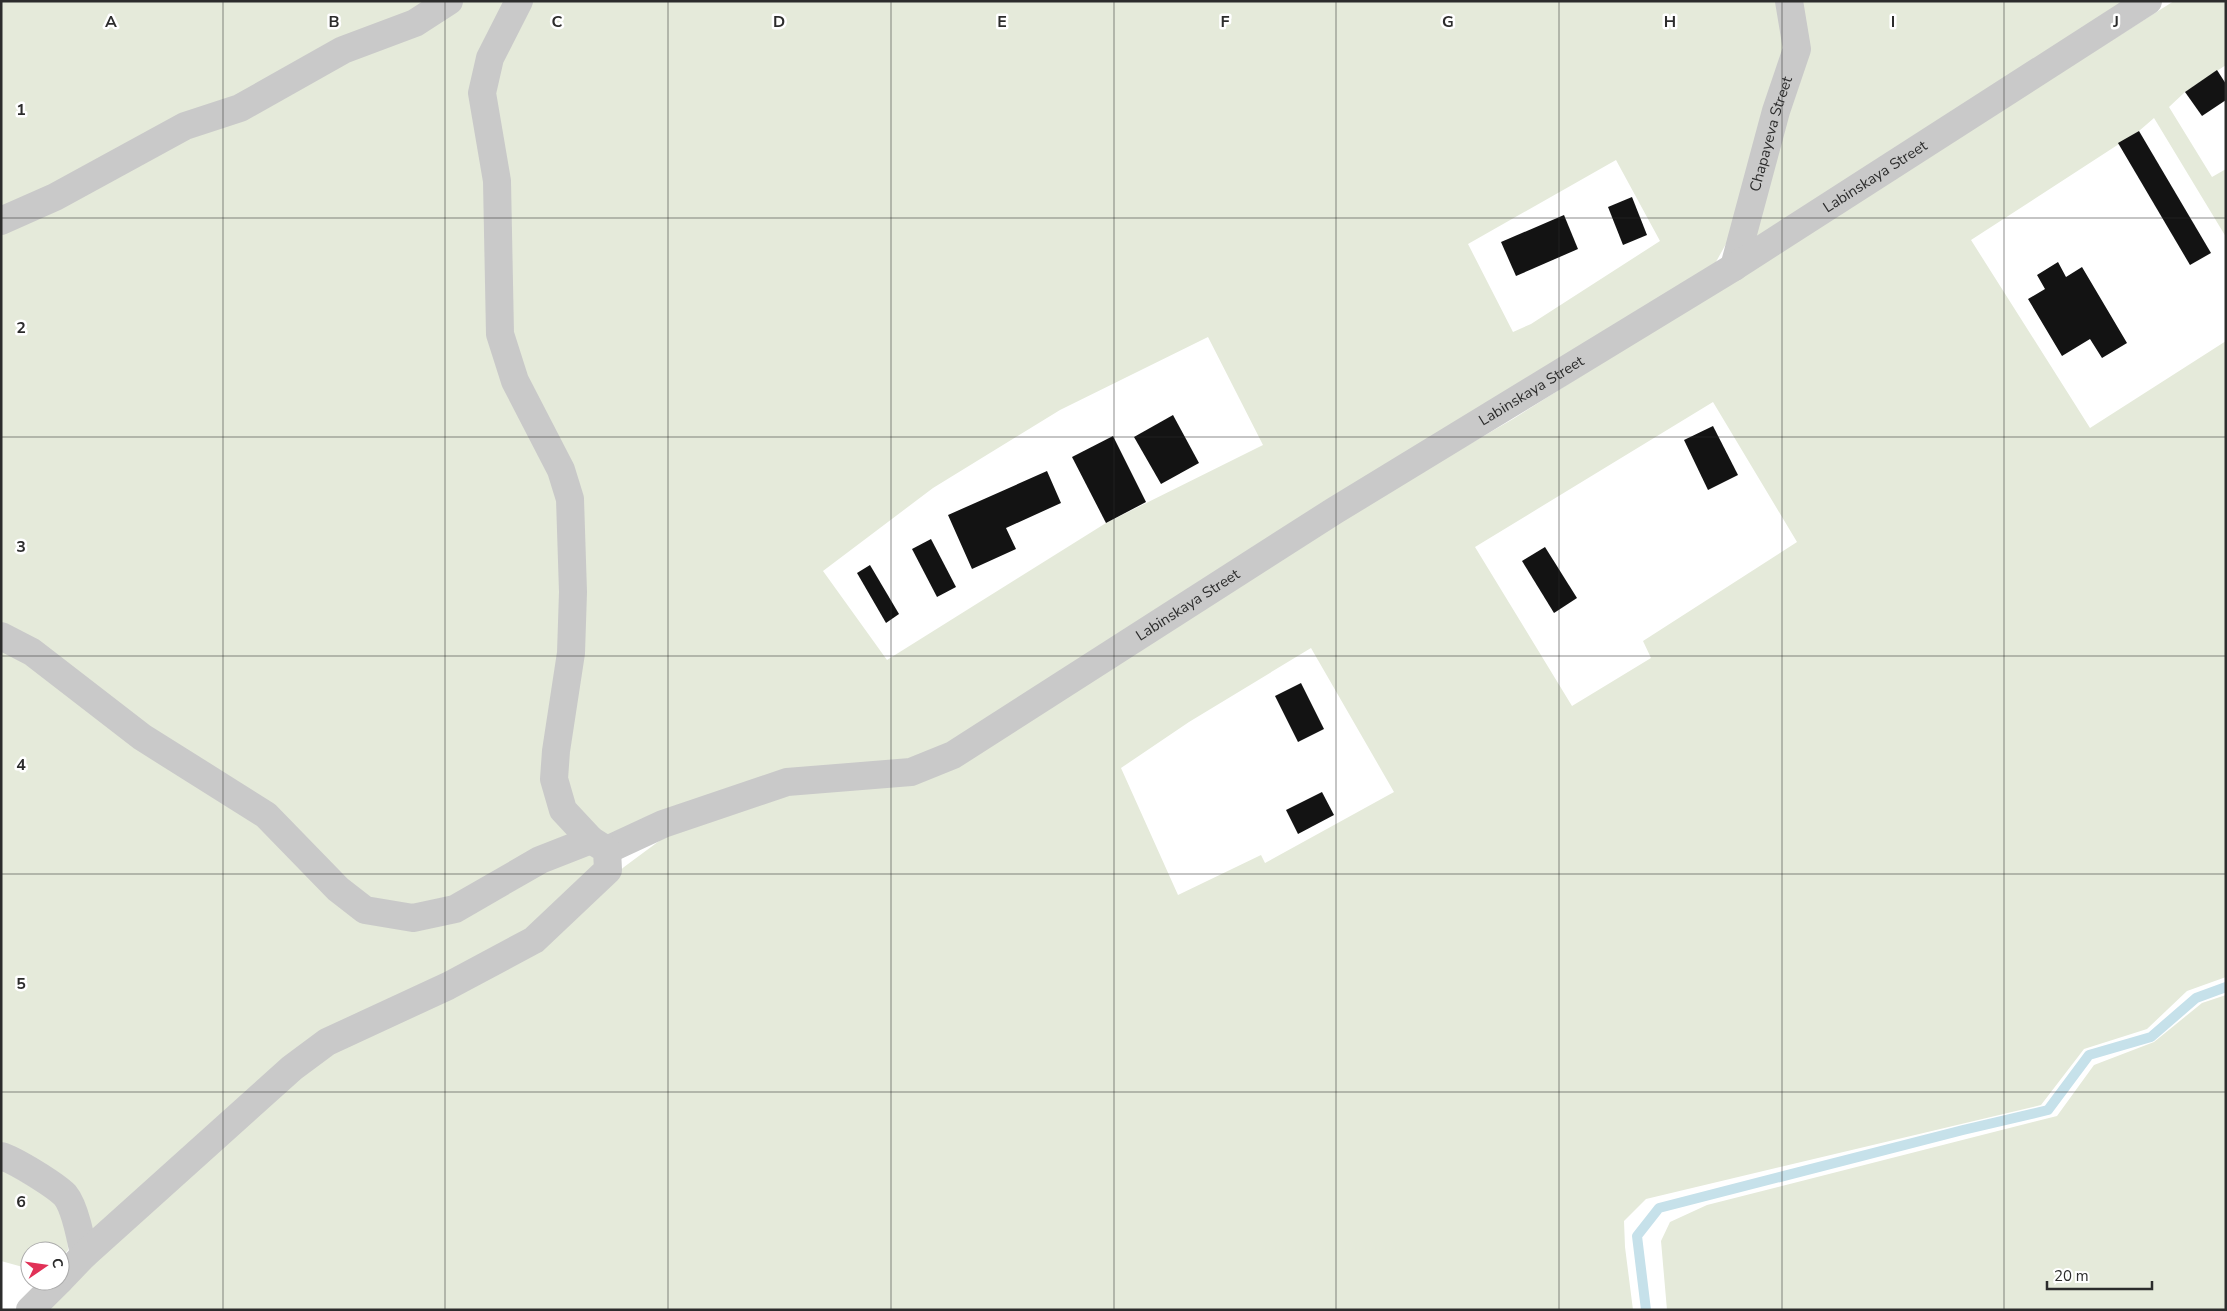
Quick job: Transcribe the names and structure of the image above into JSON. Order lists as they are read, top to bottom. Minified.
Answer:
{"streets":{"street":["Chapayeva Street","Labinskaya Street"]},"crossings":[["Chapayeva Street","Labinskaya Street"]],"scale_bar":"20 m","north":"right","grid":{"columns":["A","B","C","D","E","F","G","H","I","J"],"rows":["1","2","3","4","5","6"]}}
